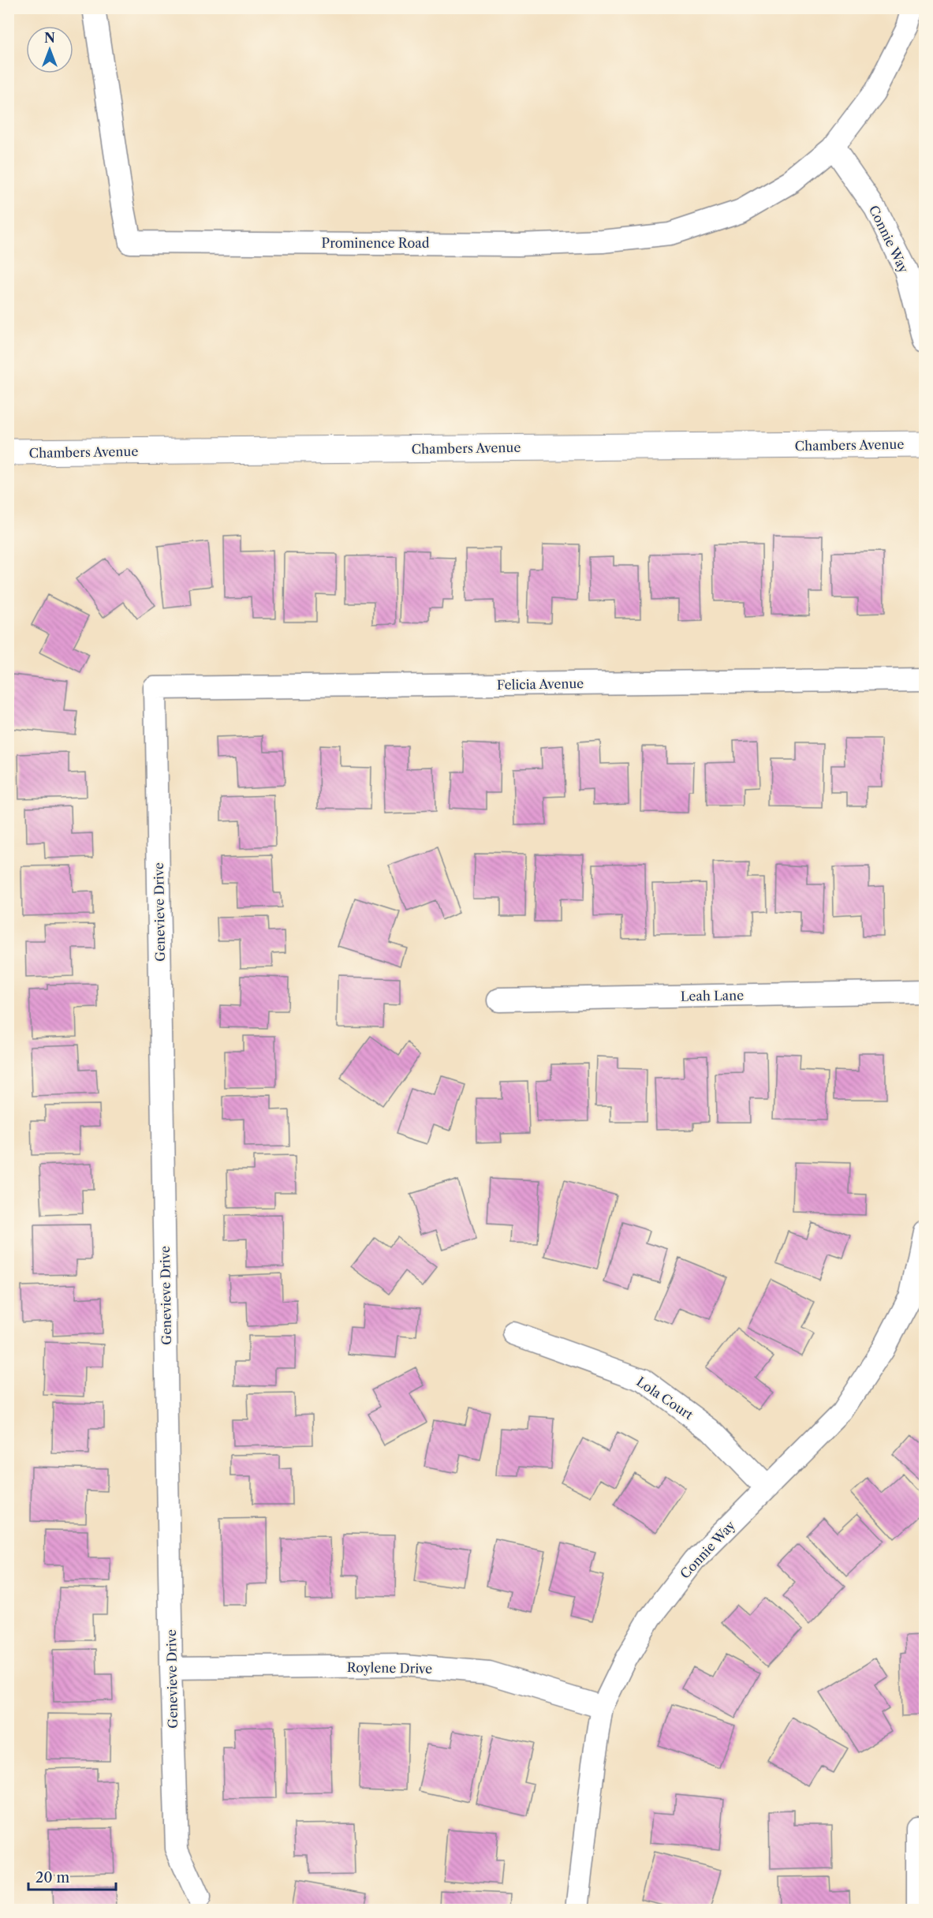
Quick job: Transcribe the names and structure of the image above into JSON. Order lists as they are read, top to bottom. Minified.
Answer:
{"streets":{"street":["Connie Way","Prominence Road","Chambers Avenue","Felicia Avenue","Genevieve Drive","Leah Lane","Lola Court","Roylene Drive"]},"crossings":[["Connie Way","Prominence Road"],["Connie Way","Lola Court"],["Connie Way","Roylene Drive"],["Felicia Avenue","Genevieve Drive"],["Genevieve Drive","Roylene Drive"]],"scale_bar":"20 m","north":"top"}
